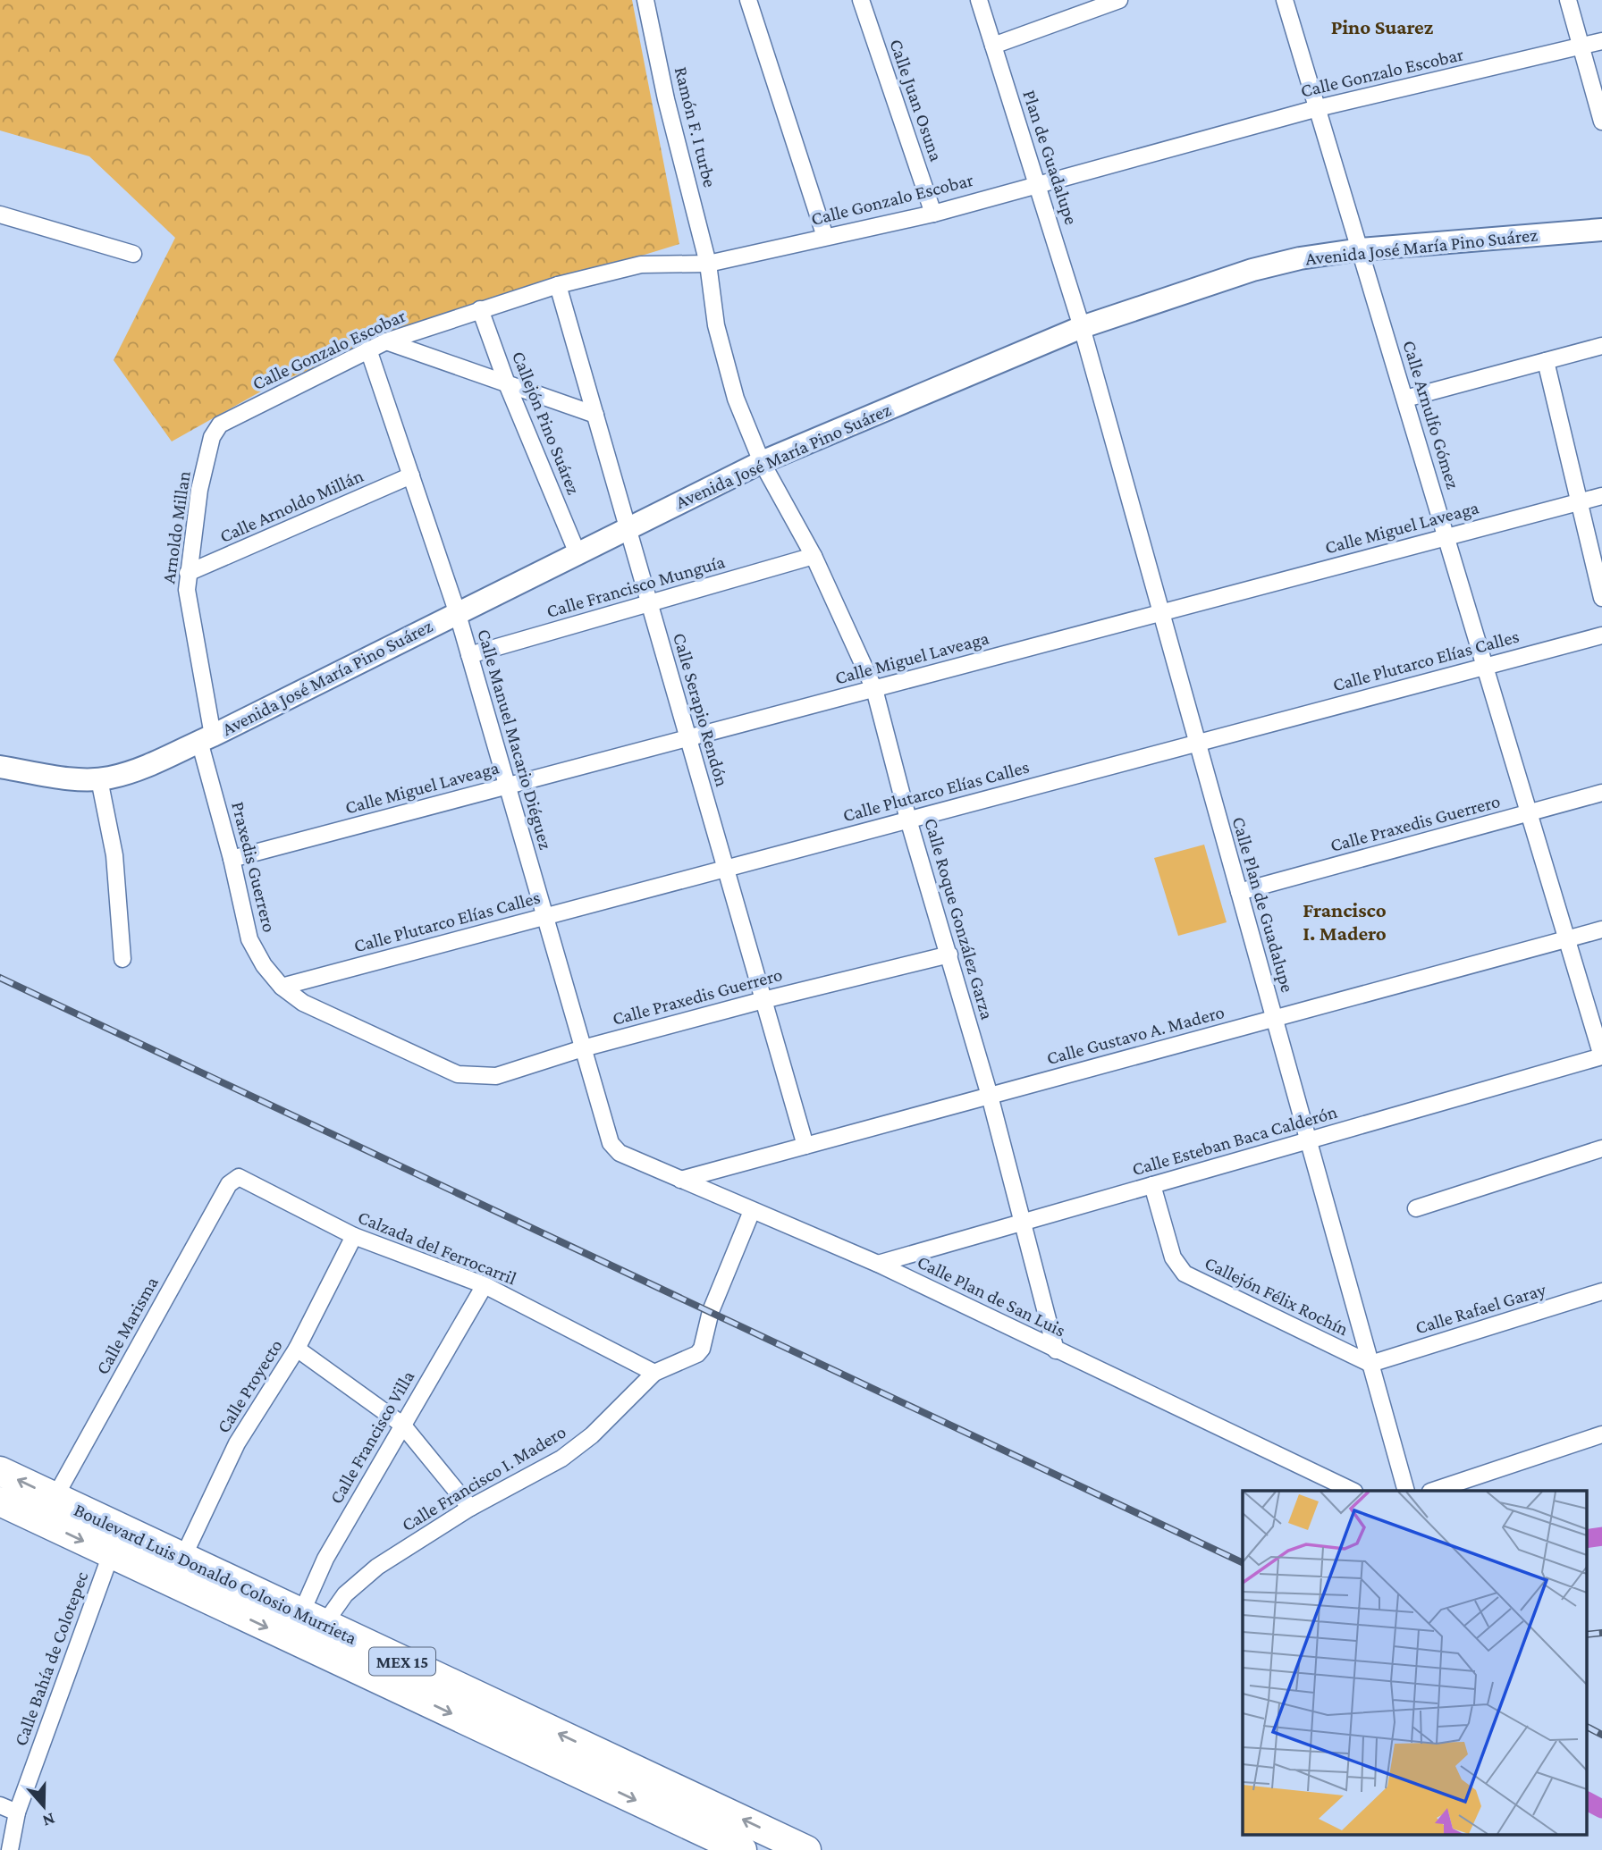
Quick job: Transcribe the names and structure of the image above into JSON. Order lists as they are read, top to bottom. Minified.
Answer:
{"streets":{"highway":["Boulevard Luis Donaldo Colosio Murrieta","MEX 15"],"street":["Calle Gonzalo Escobar","Calle Juan Osuna","Ramón F. I turbe","Plan de Guadalupe","Avenida José María Pino Suárez","Calle Arnulfo Gómez","Callejón Pino Suárez","Calle Arnoldo Millán","Arnoldo Millan","Calle Miguel Laveaga","Calle Francisco Munguía","Calle Plutarco Elías Calles","Calle Serapio Rendón","Calle Manuel Macario Diéguez","Calle Praxedis Guerrero","Praxedis Guerrero","Calle Plan de Guadalupe","Calle Roque González Garza","Calle Gustavo A. Madero","Calle Esteban Baca Calderón","Calzada del Ferrocarril","Calle Plan de San Luis","Callejón Félix Rochín","Calle Rafael Garay","Calle Marisma","Calle Proyecto","Calle Francisco Villa","Calle Francisco I. Madero","Calle Bahía de Colotepec"]},"crossings":[["Calle Gonzalo Escobar","Calle Juan Osuna"],["Calle Gonzalo Escobar","Ramón F. I turbe"],["Calle Gonzalo Escobar","Plan de Guadalupe"],["Calle Gonzalo Escobar","Calle Arnulfo Gómez"],["Calle Gonzalo Escobar","Callejón Pino Suárez"],["Calle Gonzalo Escobar","Arnoldo Millan"],["Calle Gonzalo Escobar","Calle Serapio Rendón"],["Calle Gonzalo Escobar","Calle Manuel Macario Diéguez"],["Calle Gonzalo Escobar","Calle Roque González Garza"],["Ramón F. I turbe","Calle Roque González Garza"],["Plan de Guadalupe","Avenida José María Pino Suárez"],["Plan de Guadalupe","Calle Plan de Guadalupe"],["Avenida José María Pino Suárez","Calle Arnulfo Gómez"],["Avenida José María Pino Suárez","Callejón Pino Suárez"],["Avenida José María Pino Suárez","Arnoldo Millan"],["Avenida José María Pino Suárez","Calle Serapio Rendón"],["Avenida José María Pino Suárez","Calle Manuel Macario Diéguez"],["Avenida José María Pino Suárez","Praxedis Guerrero"],["Avenida José María Pino Suárez","Calle Plan de Guadalupe"],["Avenida José María Pino Suárez","Calle Roque González Garza"],["Calle Arnulfo Gómez","Calle Miguel Laveaga"],["Calle Arnulfo Gómez","Calle Plutarco Elías Calles"],["Calle Arnulfo Gómez","Calle Praxedis Guerrero"],["Calle Arnulfo Gómez","Calle Gustavo A. Madero"],["Calle Arnulfo Gómez","Calle Esteban Baca Calderón"],["Calle Arnoldo Millán","Arnoldo Millan"],["Calle Arnoldo Millán","Calle Manuel Macario Diéguez"],["Arnoldo Millan","Praxedis Guerrero"],["Calle Miguel Laveaga","Calle Serapio Rendón"],["Calle Miguel Laveaga","Calle Manuel Macario Diéguez"],["Calle Miguel Laveaga","Praxedis Guerrero"],["Calle Miguel Laveaga","Calle Plan de Guadalupe"],["Calle Miguel Laveaga","Calle Roque González Garza"],["Calle Francisco Munguía","Calle Serapio Rendón"],["Calle Francisco Munguía","Calle Manuel Macario Diéguez"],["Calle Francisco Munguía","Calle Roque González Garza"],["Calle Plutarco Elías Calles","Calle Serapio Rendón"],["Calle Plutarco Elías Calles","Calle Manuel Macario Diéguez"],["Calle Plutarco Elías Calles","Praxedis Guerrero"],["Calle Plutarco Elías Calles","Calle Plan de Guadalupe"],["Calle Plutarco Elías Calles","Calle Roque González Garza"],["Calle Serapio Rendón","Calle Praxedis Guerrero"],["Calle Serapio Rendón","Calle Gustavo A. Madero"],["Calle Manuel Macario Diéguez","Calle Praxedis Guerrero"],["Calle Manuel Macario Diéguez","Calle Plan de San Luis"],["Calle Praxedis Guerrero","Praxedis Guerrero"],["Calle Praxedis Guerrero","Calle Plan de Guadalupe"],["Calle Praxedis Guerrero","Calle Roque González Garza"],["Calle Plan de Guadalupe","Calle Gustavo A. Madero"],["Calle Plan de Guadalupe","Calle Esteban Baca Calderón"],["Calle Plan de Guadalupe","Callejón Félix Rochín"],["Calle Plan de Guadalupe","Calle Rafael Garay"],["Calle Roque González Garza","Calle Gustavo A. Madero"],["Calle Roque González Garza","Calle Esteban Baca Calderón"],["Calle Roque González Garza","Calle Plan de San Luis"],["Calle Gustavo A. Madero","Calle Plan de San Luis"],["Calle Esteban Baca Calderón","Calle Plan de San Luis"],["Calle Esteban Baca Calderón","Callejón Félix Rochín"],["Calzada del Ferrocarril","Calle Marisma"],["Calzada del Ferrocarril","Calle Proyecto"],["Calzada del Ferrocarril","Calle Francisco Villa"],["Calzada del Ferrocarril","Calle Francisco I. Madero"],["Calle Plan de San Luis","Calle Francisco I. Madero"],["Callejón Félix Rochín","Calle Rafael Garay"],["Calle Marisma","Boulevard Luis Donaldo Colosio Murrieta"],["Calle Proyecto","Boulevard Luis Donaldo Colosio Murrieta"],["Calle Francisco Villa","Calle Francisco I. Madero"],["Calle Francisco Villa","Boulevard Luis Donaldo Colosio Murrieta"],["Calle Francisco I. Madero","Boulevard Luis Donaldo Colosio Murrieta"],["Boulevard Luis Donaldo Colosio Murrieta","Calle Bahía de Colotepec"]],"districts":["Pino Suarez","Francisco I. Madero"],"north":"bottom"}
